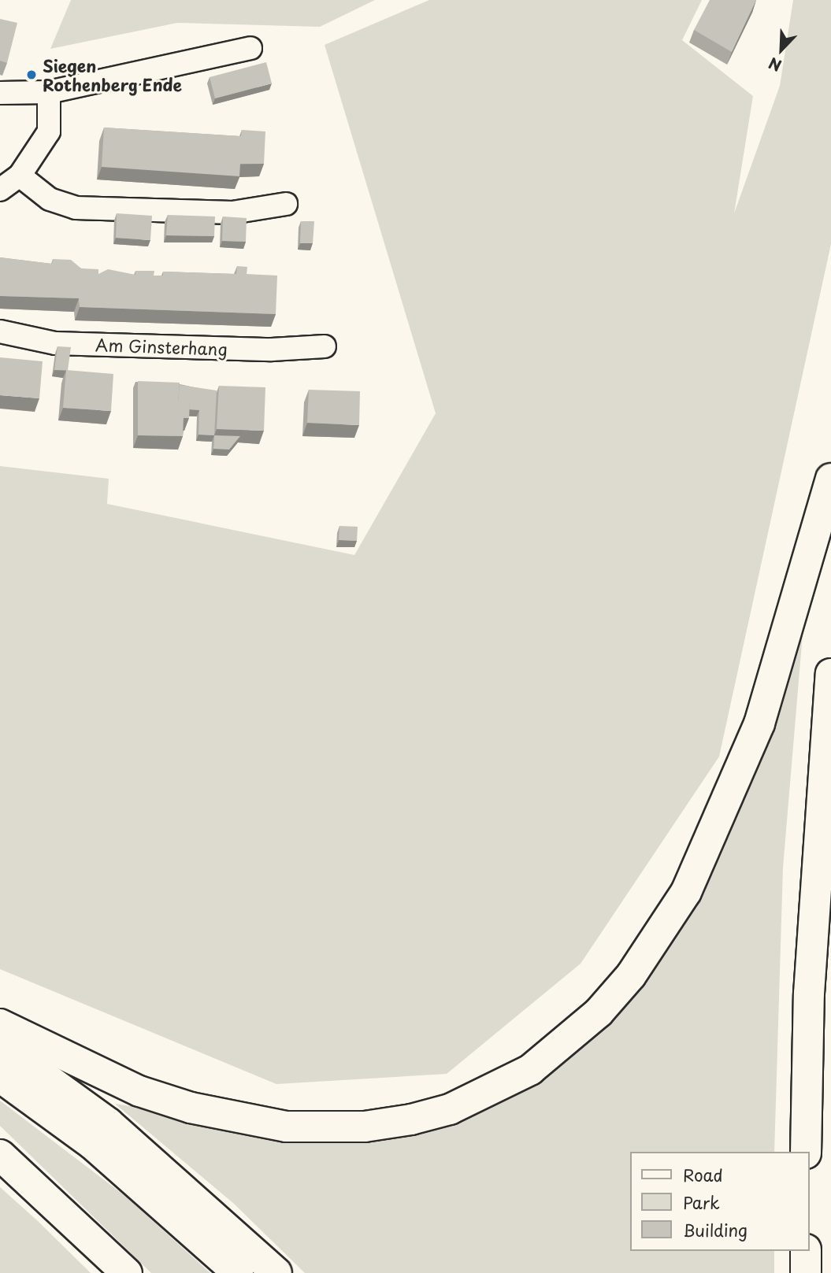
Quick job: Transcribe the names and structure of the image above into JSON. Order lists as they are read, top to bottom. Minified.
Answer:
{"streets":{"street":["Am Ginsterhang"]},"places":["Siegen Rothenberg Ende"],"legend":["Road","Park","Building"],"north":"bottom left"}
